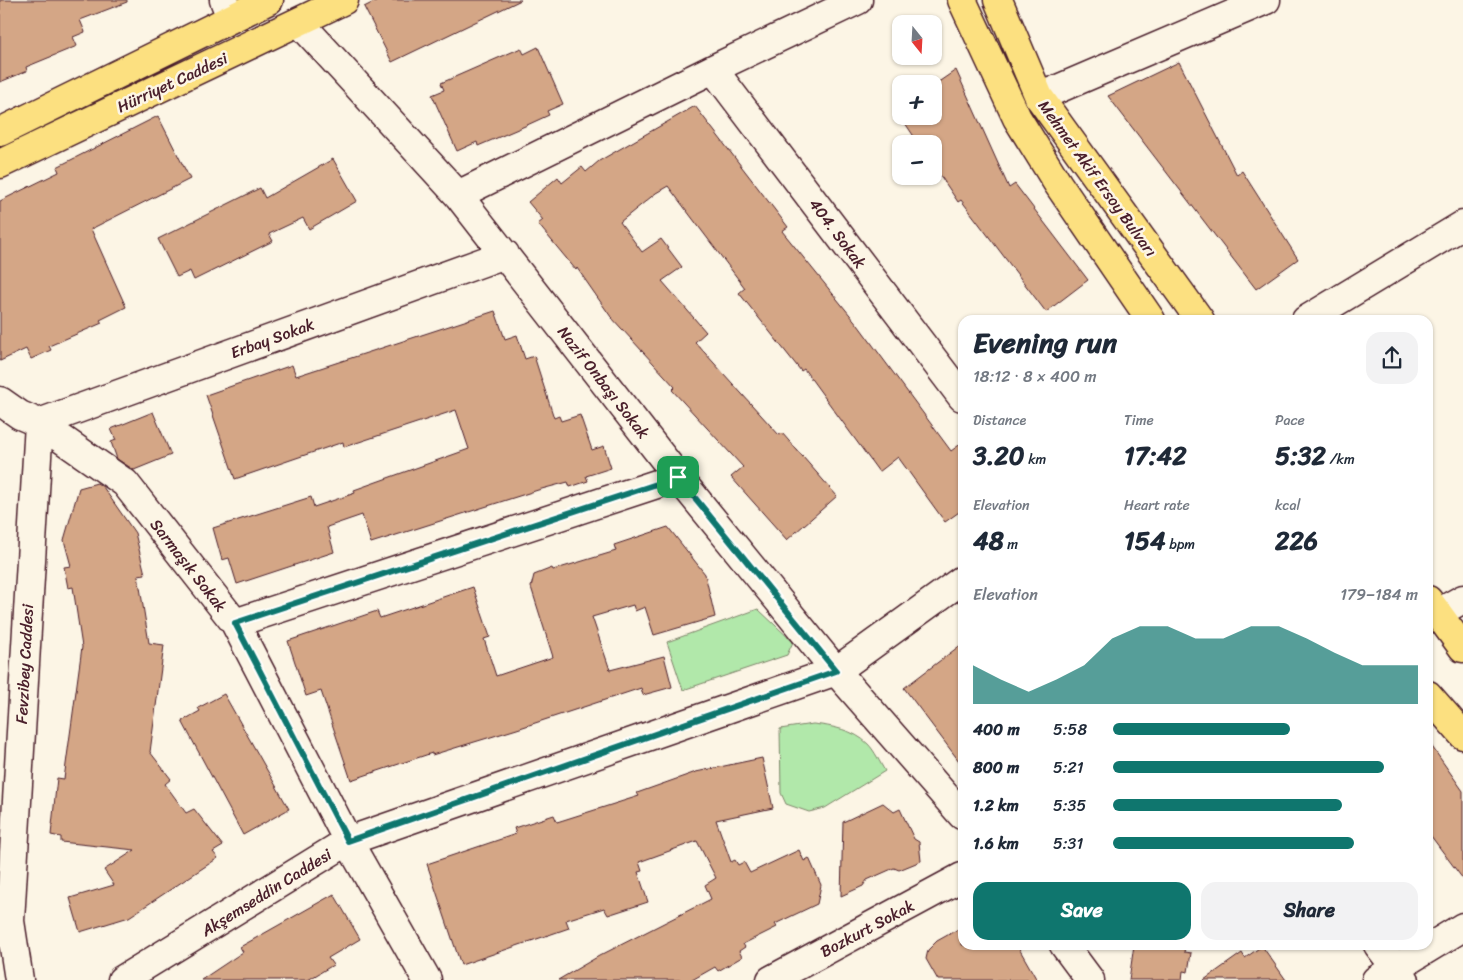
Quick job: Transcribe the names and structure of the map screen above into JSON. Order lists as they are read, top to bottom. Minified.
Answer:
{"streets":{"main road":["Hürriyet Caddesi","Mehmet Akif Ersoy Bulvarı"],"street":["404. Sokak","Erbay Sokak","Nazif Onbaşı Sokak","Sarmaşık Sokak","Fevzibey Caddesi","Akşemseddin Caddesi","Bozkurt Sokak"]},"crossings":[["Hürriyet Caddesi","Nazif Onbaşı Sokak"],["Erbay Sokak","Nazif Onbaşı Sokak"],["Erbay Sokak","Sarmaşık Sokak"],["Erbay Sokak","Fevzibey Caddesi"],["Nazif Onbaşı Sokak","Akşemseddin Caddesi"],["Sarmaşık Sokak","Fevzibey Caddesi"],["Sarmaşık Sokak","Akşemseddin Caddesi"]],"north":"bottom","page":{"map_buttons":["+","−"],"heading":["Evening run","18:12 · 8 × 400 m"],"stats":[["Distance","3.20 km"],["Time","17:42"],["Pace","5:32 /km"],["Elevation","48 m"],["Heart rate","154 bpm"],["kcal","226"]],"chart":["Elevation","179–184 m"],"list":[{"name":"400 m","note":"5:58"},{"name":"800 m","note":"5:21"},{"name":"1.2 km","note":"5:35"},{"name":"1.6 km","note":"5:31"}],"buttons":["Save","Share"]}}
